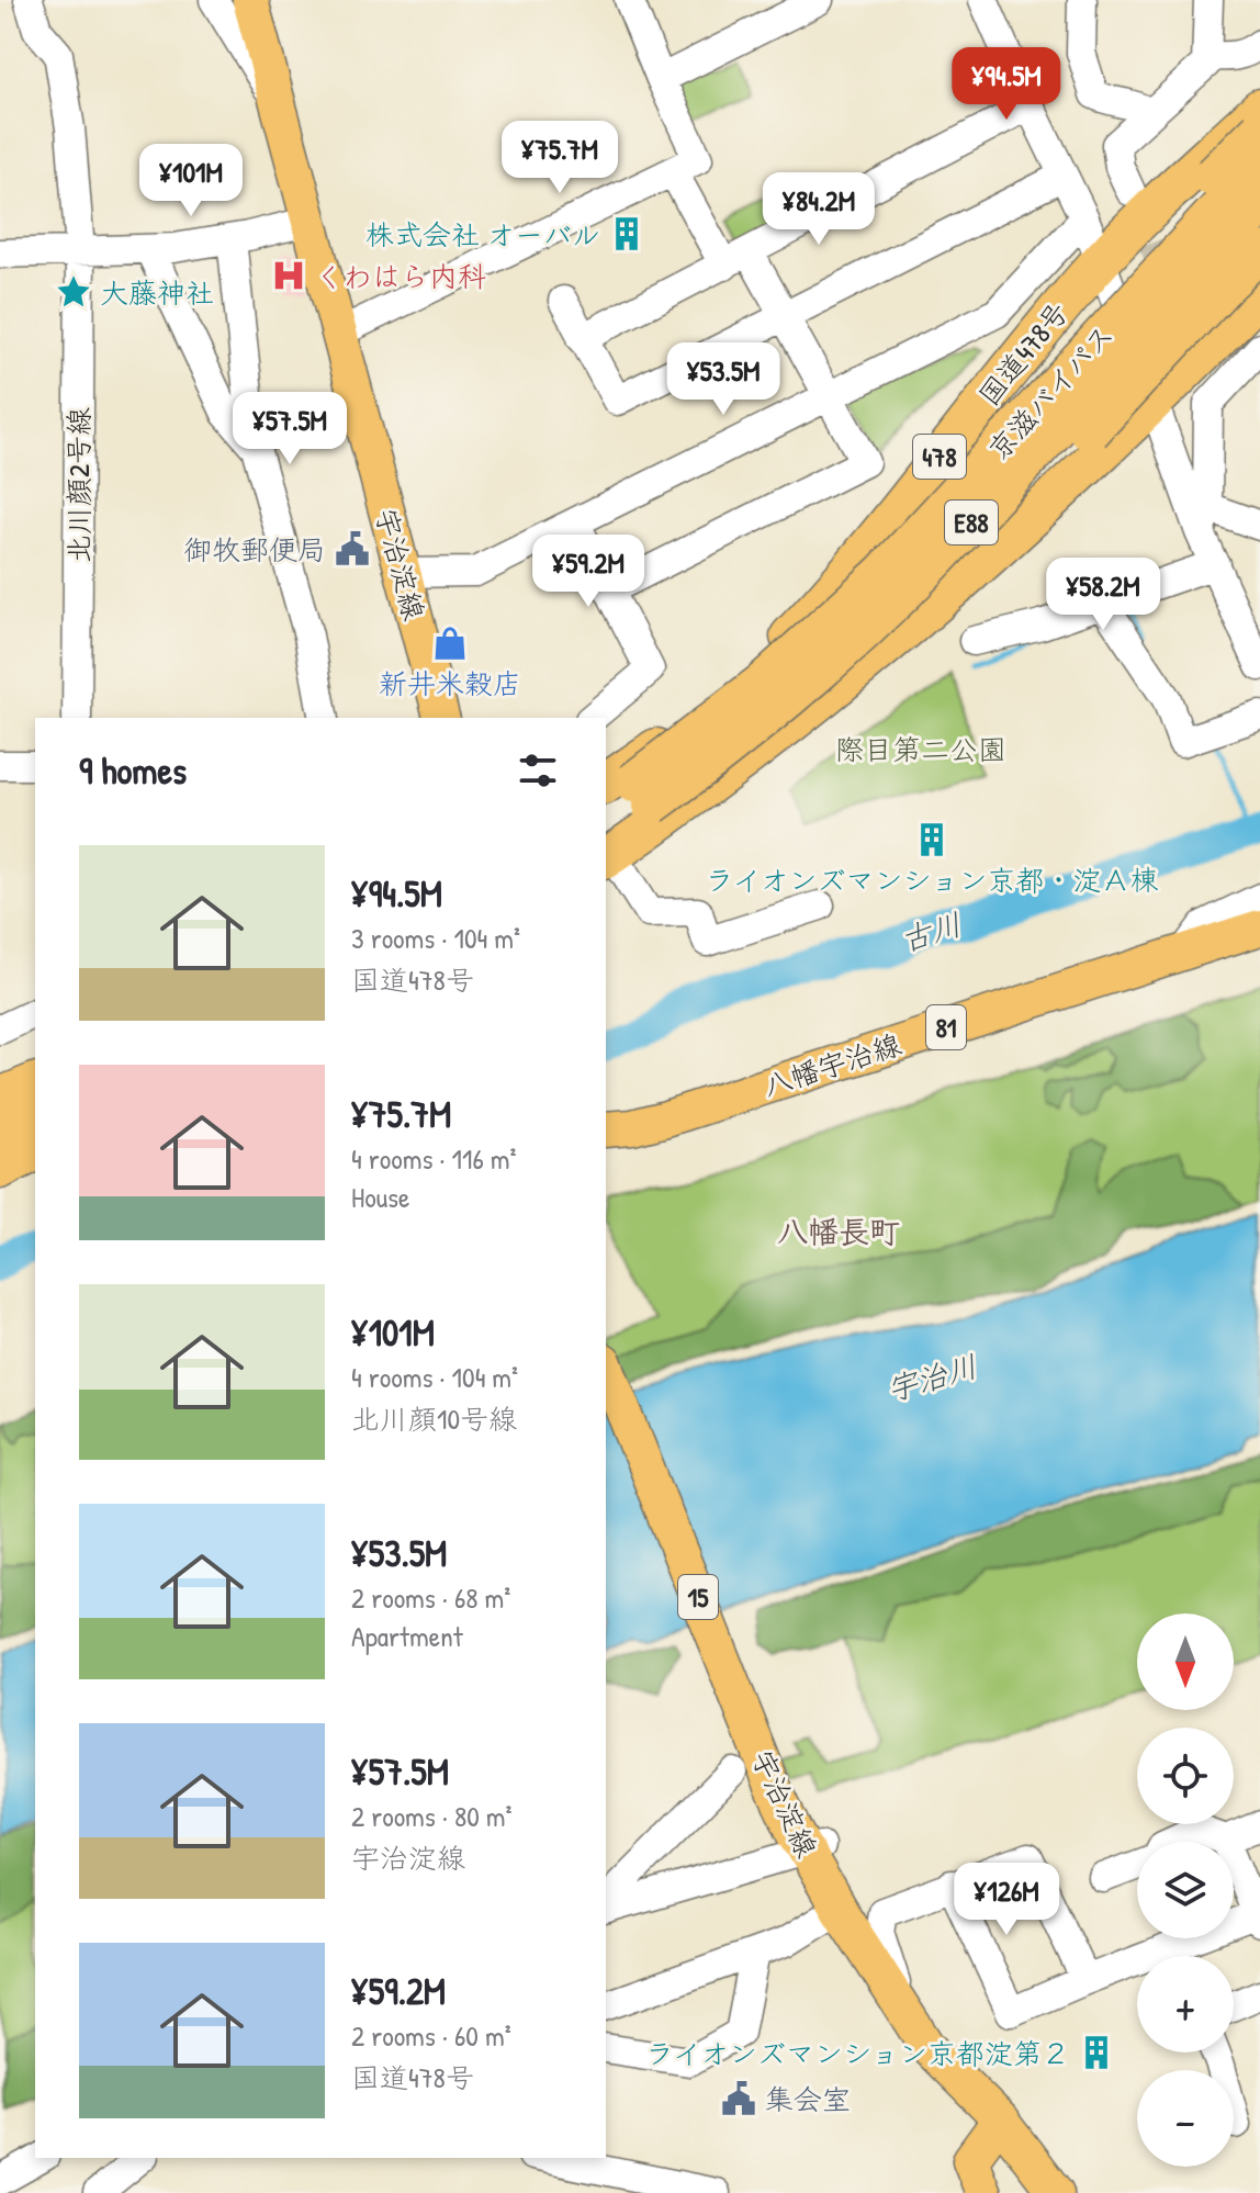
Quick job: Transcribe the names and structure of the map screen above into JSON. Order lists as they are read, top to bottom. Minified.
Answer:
{"streets":{"highway":["国道478号","京滋バイパス","478","E88"],"main road":["宇治淀線","81","八幡宇治線","15"],"street":["北川顔2号線"]},"crossings":[["国道478号","京滋バイパス"],["国道478号","E88"],["京滋バイパス","E88"]],"districts":["八幡長町"],"water":["古川","宇治川"],"parks":["際目第二公園"],"places":{"building":["株式会社 オーバル","ライオンズマンション京都・淀Ａ棟","ライオンズマンション京都淀第２"],"hospital":["くわはら内科"],"place":["大藤神社"],"public building":["御牧郵便局","集会室"],"shop":["新井米穀店"]},"north":"bottom","page":{"price":["¥94.5M","¥75.7M","¥101M","¥84.2M","¥53.5M","¥57.5M","¥59.2M","¥58.2M","¥126M"],"heading":"9 homes","list":[{"name":"¥94.5M","note":"3 rooms · 104 m² · 国道478号"},{"name":"¥75.7M","note":"4 rooms · 116 m² · House"},{"name":"¥101M","note":"4 rooms · 104 m² · 北川顔10号線"},{"name":"¥53.5M","note":"2 rooms · 68 m² · Apartment"},{"name":"¥57.5M","note":"2 rooms · 80 m² · 宇治淀線"},{"name":"¥59.2M","note":"2 rooms · 60 m² · 国道478号"}],"map_buttons":["+","−"]}}
